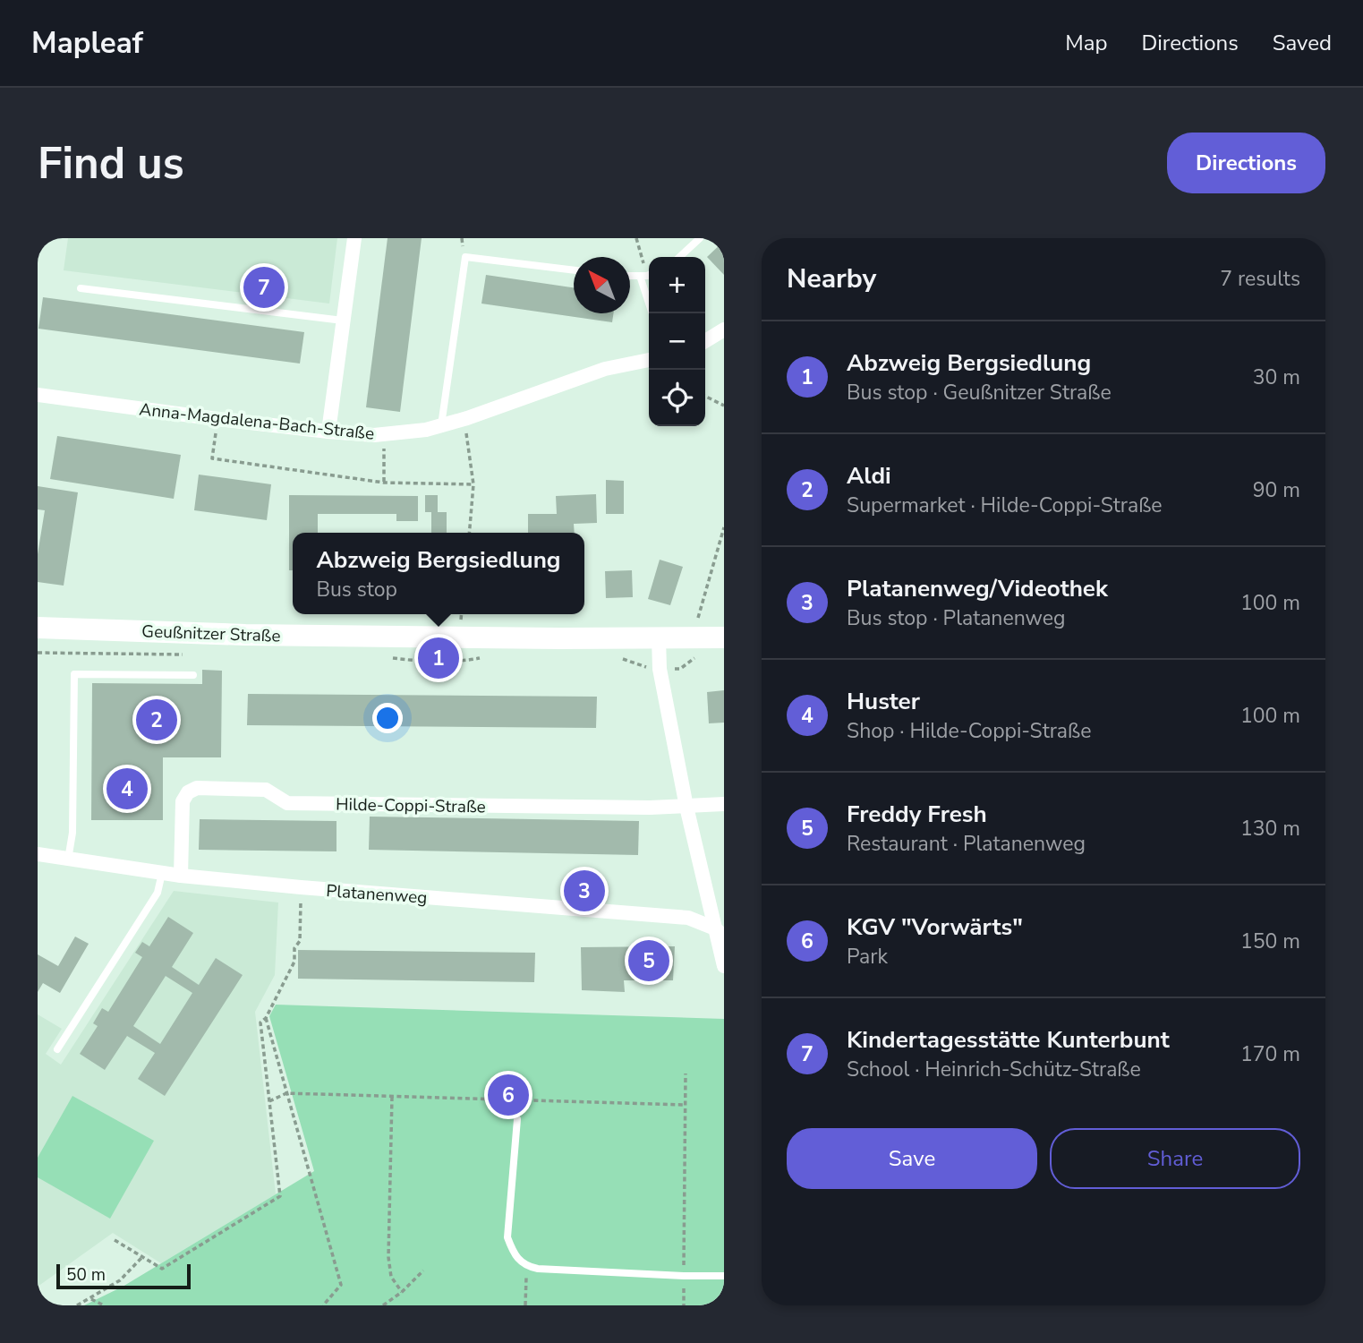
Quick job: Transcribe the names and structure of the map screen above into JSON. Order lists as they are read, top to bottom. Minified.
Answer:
{"streets":{"main road":["Geußnitzer Straße"],"street":["Anna-Magdalena-Bach-Straße","Hilde-Coppi-Straße","Platanenweg"]},"crossings":[["Hilde-Coppi-Straße","Platanenweg"]],"scale_bar":"50 m","north":"top left","page":{"header":"Mapleaf","nav":["Map","Directions","Saved"],"buttons":["Directions",["Save","Share"]],"title":"Find us","heading":["Nearby","7 results"],"map_buttons":["+","−"],"pins":["7","1","2","4","3","5","6"],"list":[{"mark":"1","name":"Abzweig Bergsiedlung","note":"Bus stop · Geußnitzer Straße","value":"30 m"},{"mark":"2","name":"Aldi","note":"Supermarket · Hilde-Coppi-Straße","value":"90 m"},{"mark":"3","name":"Platanenweg/Videothek","note":"Bus stop · Platanenweg","value":"100 m"},{"mark":"4","name":"Huster","note":"Shop · Hilde-Coppi-Straße","value":"100 m"},{"mark":"5","name":"Freddy Fresh","note":"Restaurant · Platanenweg","value":"130 m"},{"mark":"6","name":"KGV \"Vorwärts\"","note":"Park","value":"150 m"},{"mark":"7","name":"Kindertagesstätte Kunterbunt","note":"School · Heinrich-Schütz-Straße","value":"170 m"}],"popup":["Abzweig Bergsiedlung","Bus stop"],"scale":"50 m"}}
